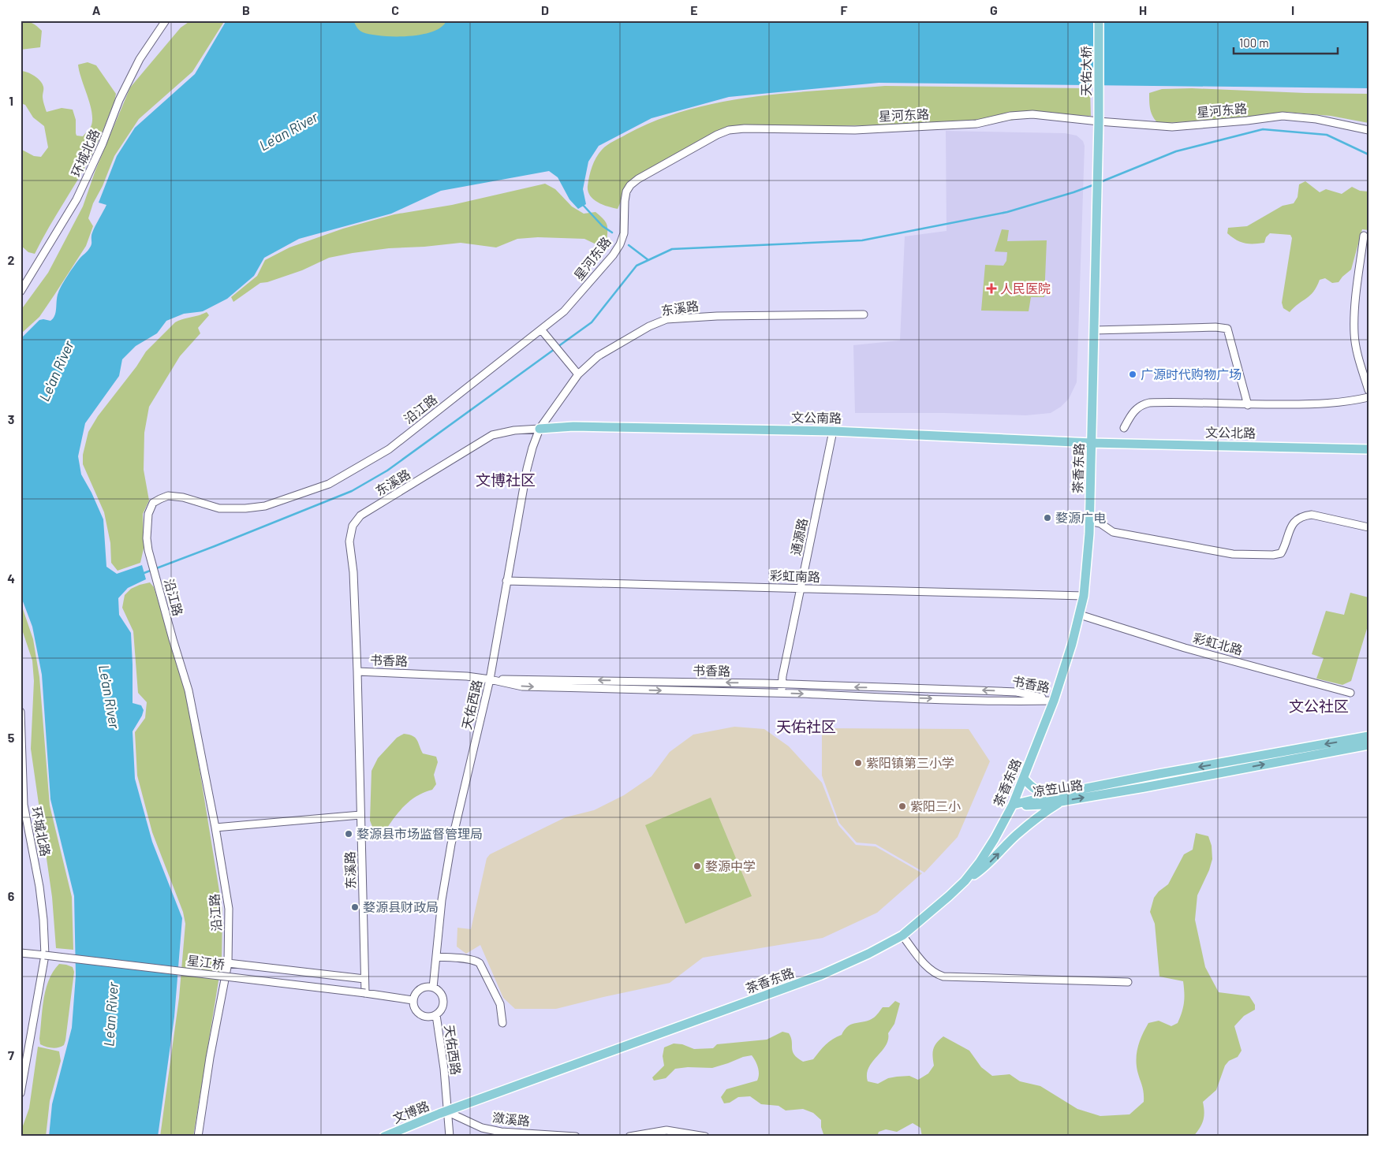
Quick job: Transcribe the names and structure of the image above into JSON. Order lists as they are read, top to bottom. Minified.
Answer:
{"streets":{"main road":["天佑大桥","文公南路","文公北路","茶香东路","凉笠山路","文博路"],"street":["星河东路","环城北路","东溪路","沿江路","通源路","彩虹南路","彩虹北路","书香路","天佑西路","星江桥","潋溪路"]},"crossings":[["天佑大桥","星河东路"],["天佑大桥","茶香东路"],["星河东路","沿江路"],["星河东路","茶香东路"],["环城北路","星江桥"],["东溪路","文公南路"],["东溪路","书香路"],["东溪路","天佑西路"],["东溪路","星江桥"],["文公南路","文公北路"],["文公南路","茶香东路"],["文公南路","通源路"],["文公南路","天佑西路"],["文公北路","茶香东路"],["茶香东路","彩虹南路"],["茶香东路","彩虹北路"],["茶香东路","书香路"],["茶香东路","天佑西路"],["茶香东路","凉笠山路"],["茶香东路","文博路"],["茶香东路","潋溪路"],["通源路","彩虹南路"],["通源路","书香路"],["彩虹南路","天佑西路"],["书香路","天佑西路"],["天佑西路","星江桥"],["天佑西路","文博路"],["天佑西路","潋溪路"],["文博路","潋溪路"]],"districts":["文博社区","文公社区","天佑社区"],"water":["Le'an River"],"places":{"health":["人民医院"],"other":["广源时代购物广场","婺源广电","紫阳镇第三小学","紫阳三小","婺源县市场监督管理局","婺源中学","婺源县财政局"]},"scale_bar":"100 m","grid":{"columns":["A","B","C","D","E","F","G","H","I"],"rows":["1","2","3","4","5","6","7"]}}
